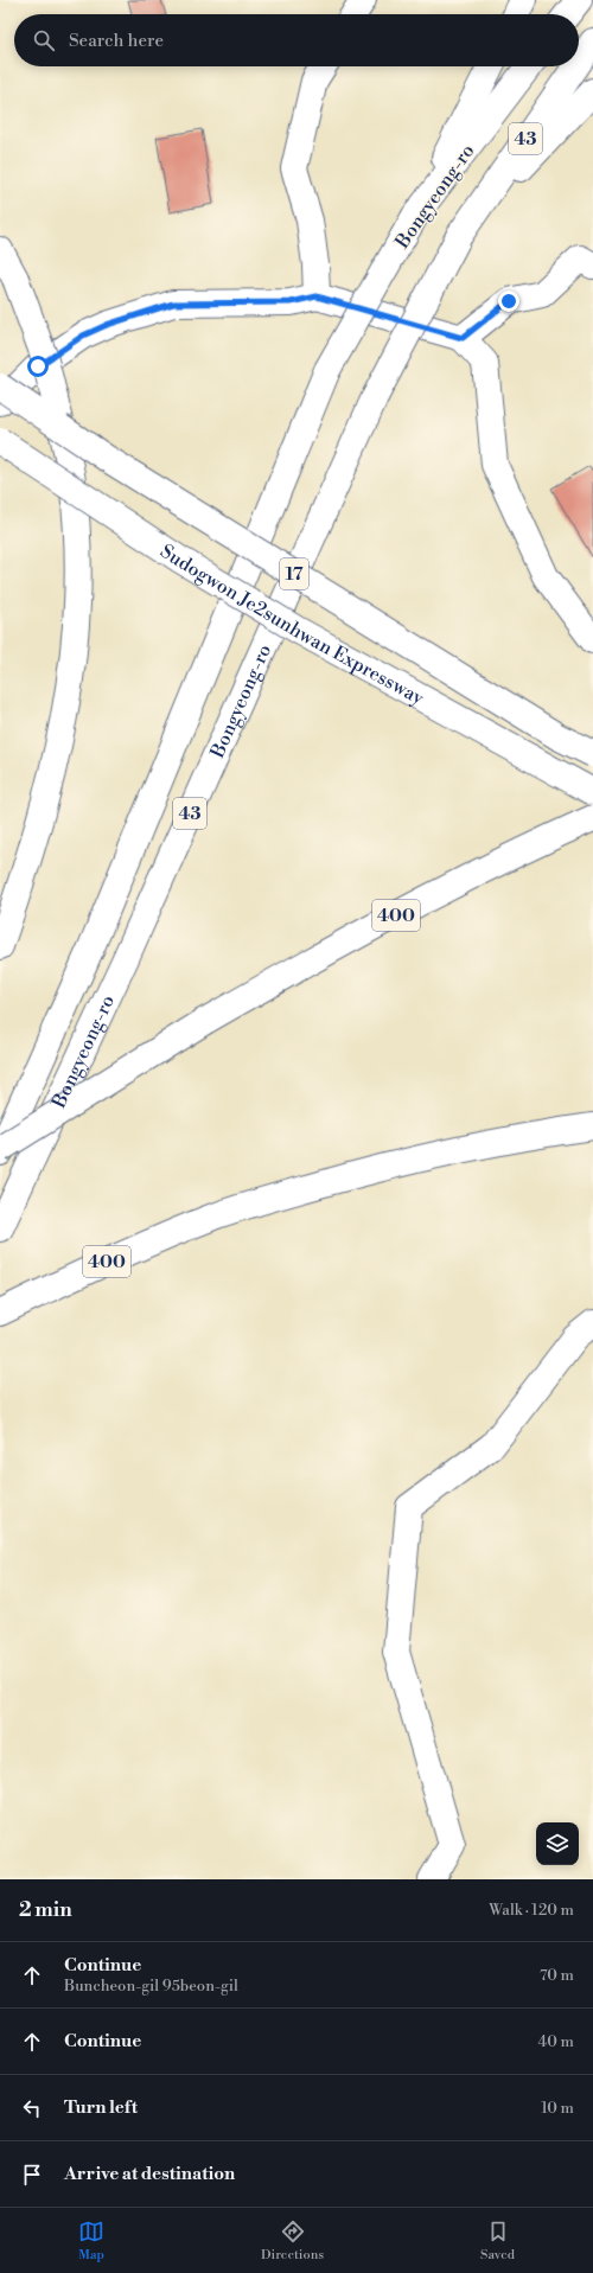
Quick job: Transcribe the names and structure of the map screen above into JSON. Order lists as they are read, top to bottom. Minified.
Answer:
{"streets":{"main road":["43","Bongyeong-ro","17","Sudogwon Je2sunhwan Expressway","400"]},"page":{"search":"Search here","heading":["2 min","Walk · 120 m"],"list":[["Continue","Buncheon-gil 95beon-gil","70 m"],["Continue","40 m"],["Turn left","10 m"],"Arrive at destination"],"nav":["Map","Directions","Saved"]}}
